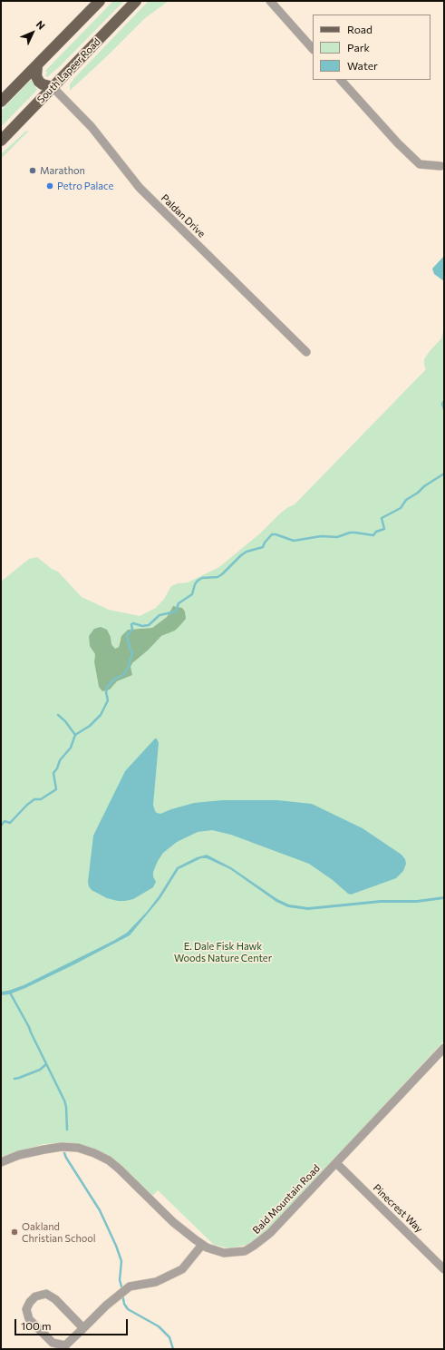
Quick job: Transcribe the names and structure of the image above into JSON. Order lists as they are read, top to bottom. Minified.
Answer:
{"streets":{"main road":["South Lapeer Road"],"street":["Paldan Drive","Bald Mountain Road","Pinecrest Way"]},"crossings":[["South Lapeer Road","Paldan Drive"],["Bald Mountain Road","Pinecrest Way"]],"parks":["E. Dale Fisk Hawk Woods Nature Center"],"places":["Marathon","Petro Palace","Oakland Christian School"],"legend":["Road","Park","Water"],"scale_bar":"100 m","north":"top right"}
